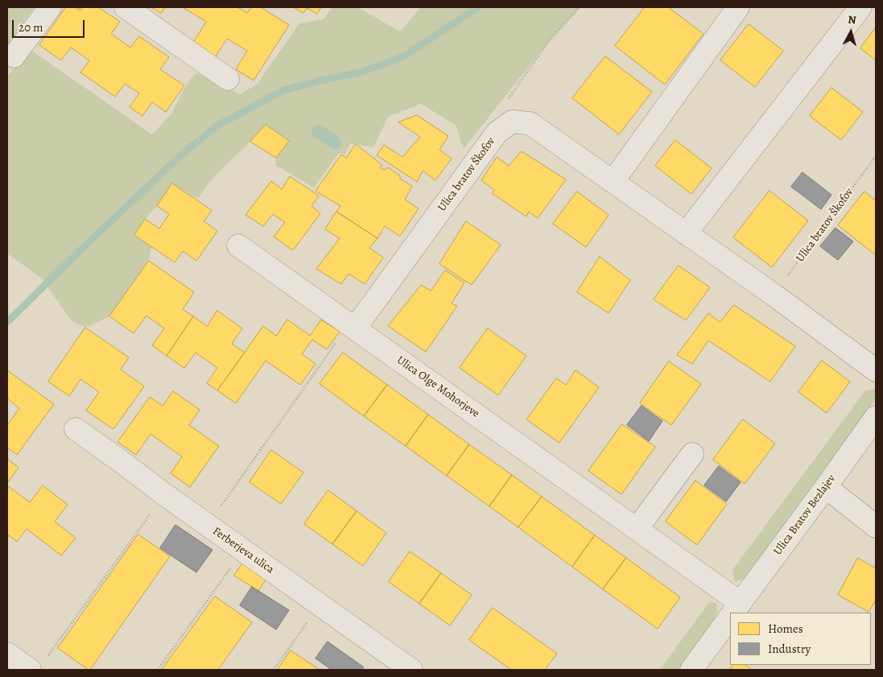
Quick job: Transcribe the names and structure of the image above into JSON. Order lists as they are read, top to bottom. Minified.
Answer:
{"streets":{"street":["Ulica bratov Škofov","Ulica Olge Mohorjeve","Ulica Bratov Bezlajev","Ferberjeva ulica"]},"crossings":[["Ulica bratov Škofov","Ulica Olge Mohorjeve"],["Ulica Olge Mohorjeve","Ulica Bratov Bezlajev"]],"legend":["Homes","Industry"],"scale_bar":"20 m","north":"top"}
